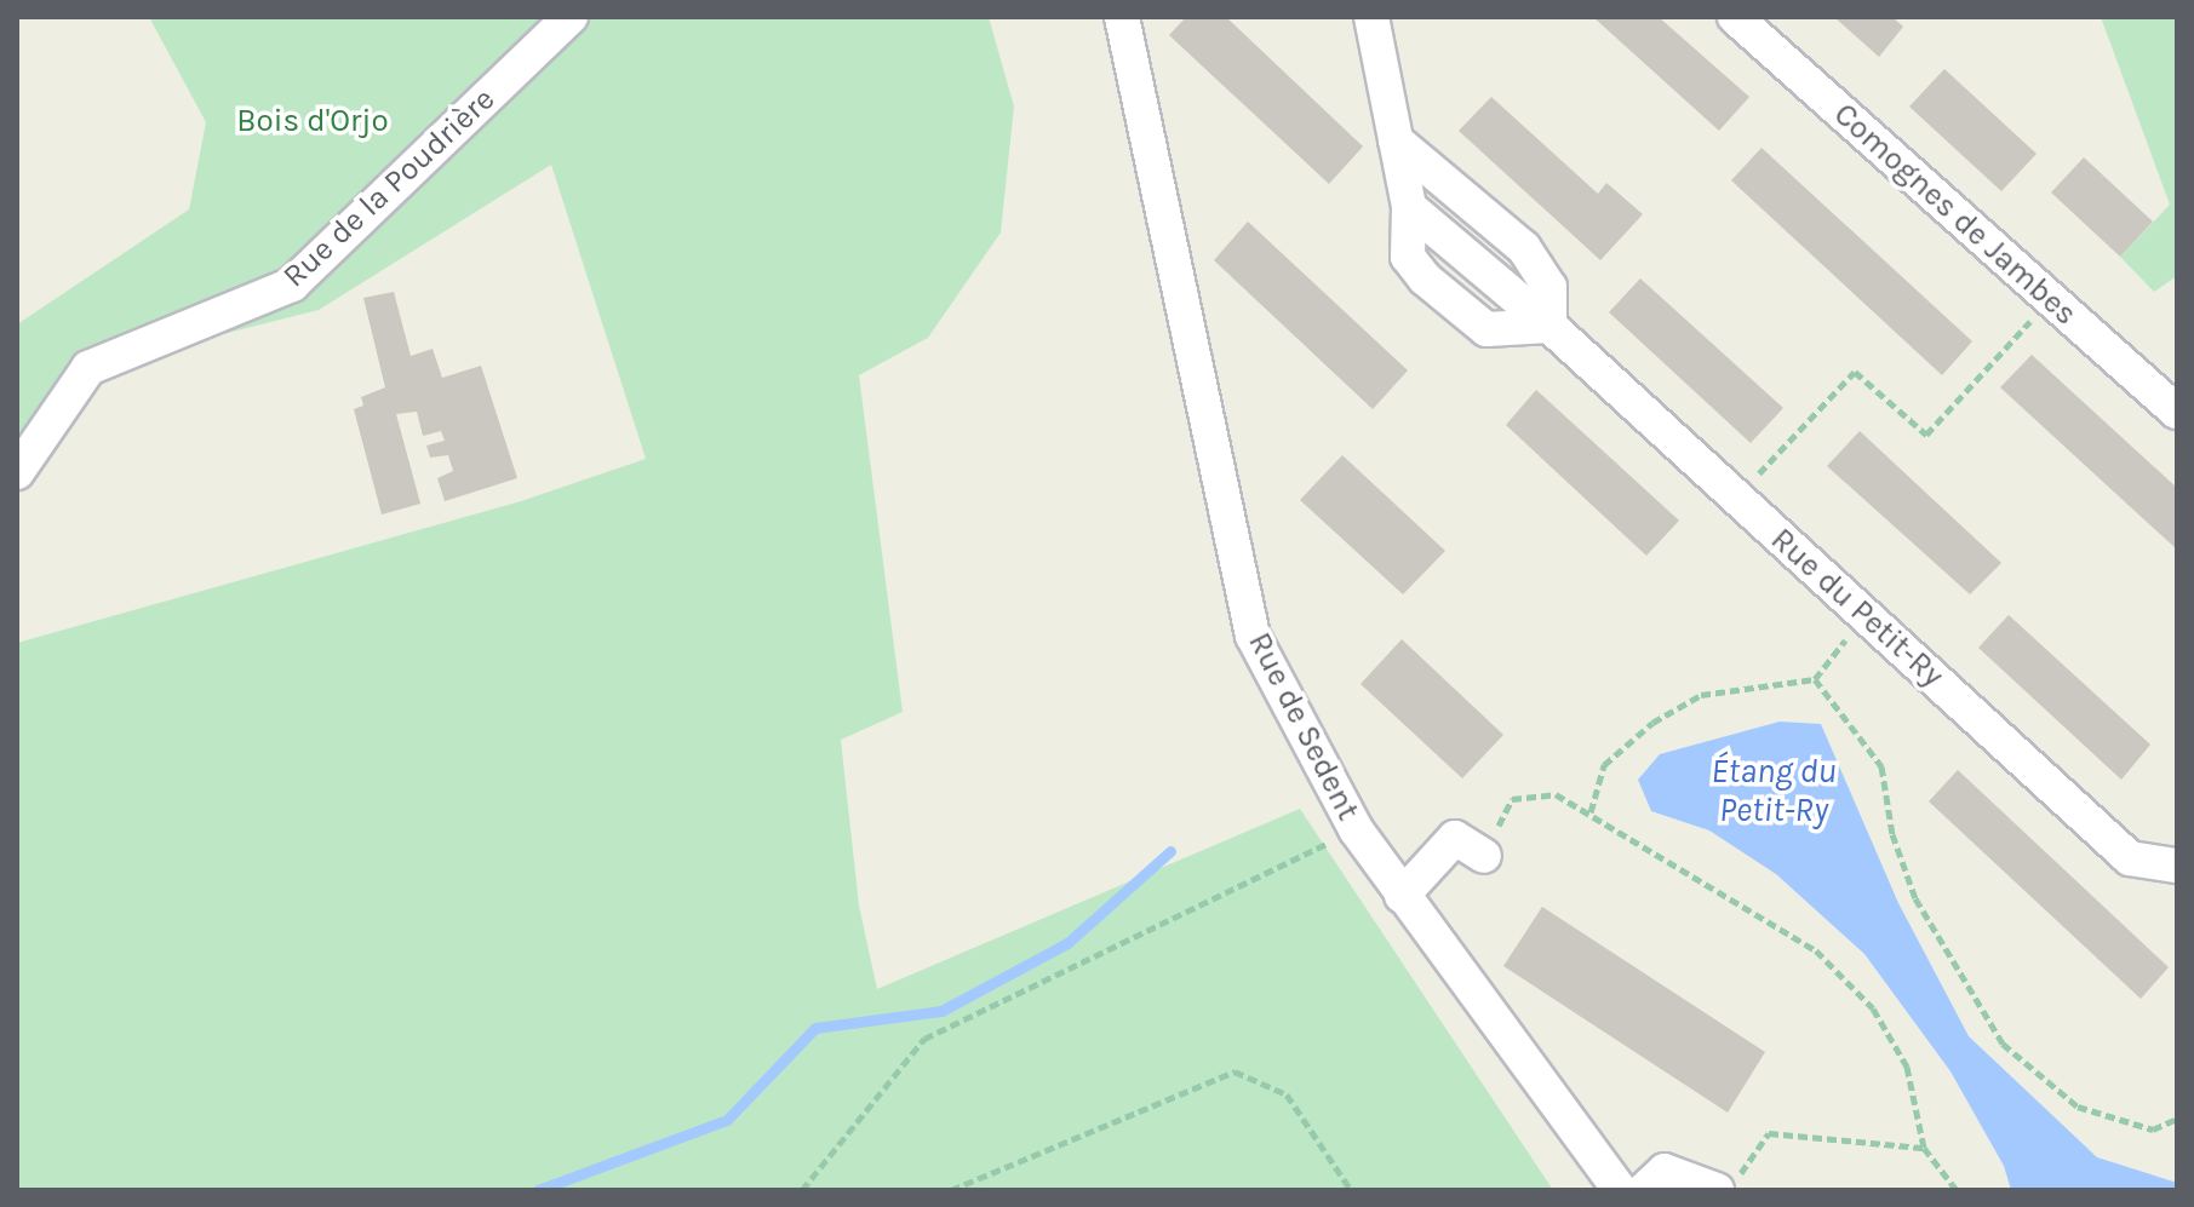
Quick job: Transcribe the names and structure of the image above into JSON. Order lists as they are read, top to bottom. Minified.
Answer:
{"streets":{"street":["Rue de la Poudrière","Comognes de Jambes","Rue du Petit-Ry","Rue de Sedent"]},"water":["Étang du Petit-Ry"],"parks":["Bois d'Orjo"]}
